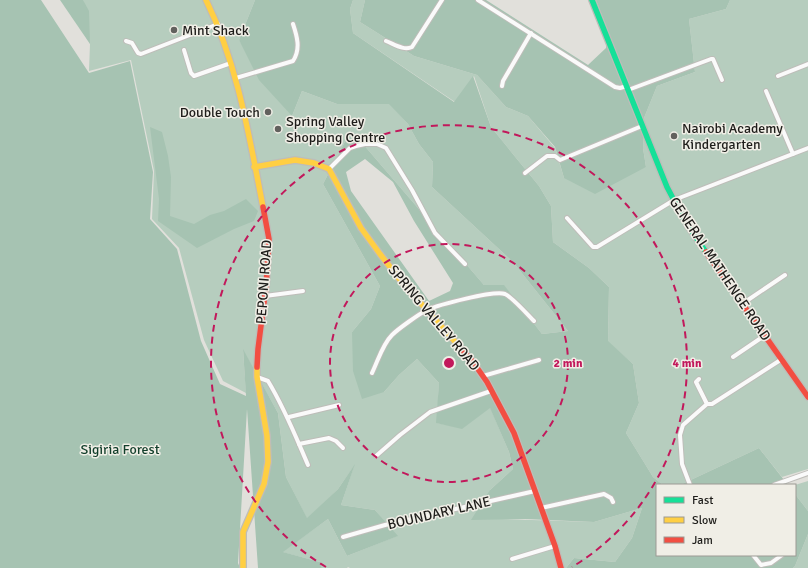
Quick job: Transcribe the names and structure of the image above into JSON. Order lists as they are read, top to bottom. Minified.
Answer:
{"streets":{"street":["GENERAL MATHENGE ROAD","PEPONI ROAD","SPRING VALLEY ROAD","BOUNDARY LANE"]},"crossings":[["SPRING VALLEY ROAD","BOUNDARY LANE"]],"parks":["Sigiria Forest"],"places":["Mint Shack","Double Touch","Spring Valley Shopping Centre","Nairobi Academy Kindergarten"],"legend":["Fast","Slow","Jam"],"rings":["2 min","4 min"]}
